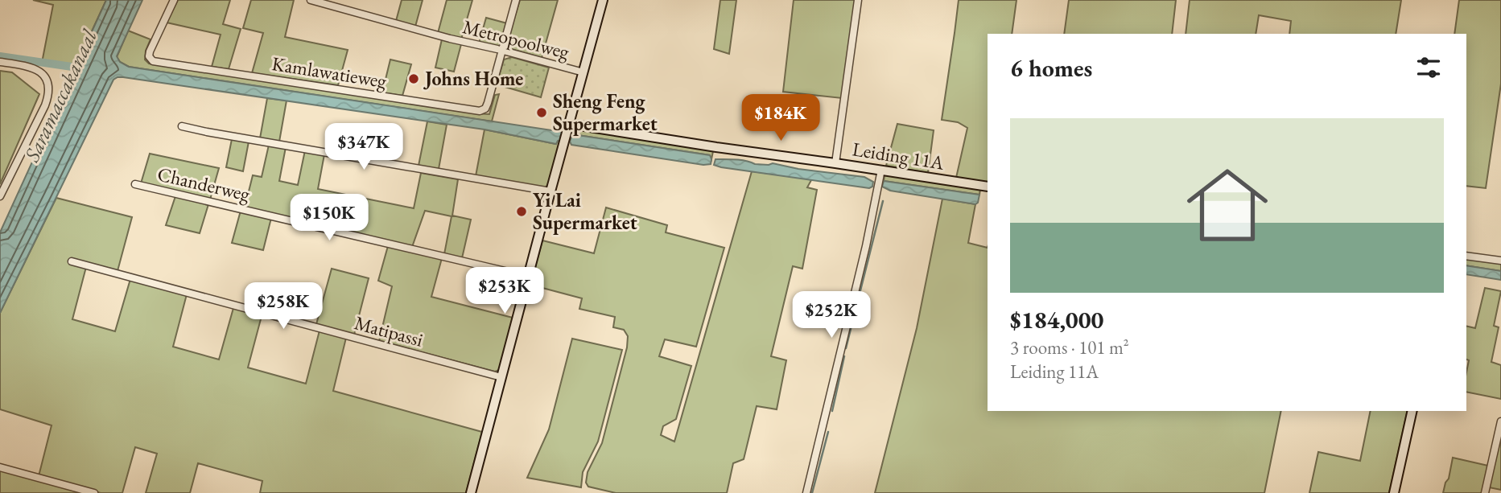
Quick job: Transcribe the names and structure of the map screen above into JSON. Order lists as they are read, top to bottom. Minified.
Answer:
{"streets":{"street":["Metropoolweg","Kamlawatieweg","Leiding 11A","Chanderweg","Matipassi"]},"crossings":[["Metropoolweg","Kamlawatieweg"]],"water":["Saramaccakanaal"],"places":["Johns Home","Sheng Feng Supermarket","Yi Lai Supermarket"],"page":{"heading":"6 homes","price":["$184K","$347K","$150K","$253K","$258K","$252K"],"list":[{"name":"$184,000","note":"3 rooms · 101 m² · Leiding 11A"}]}}
